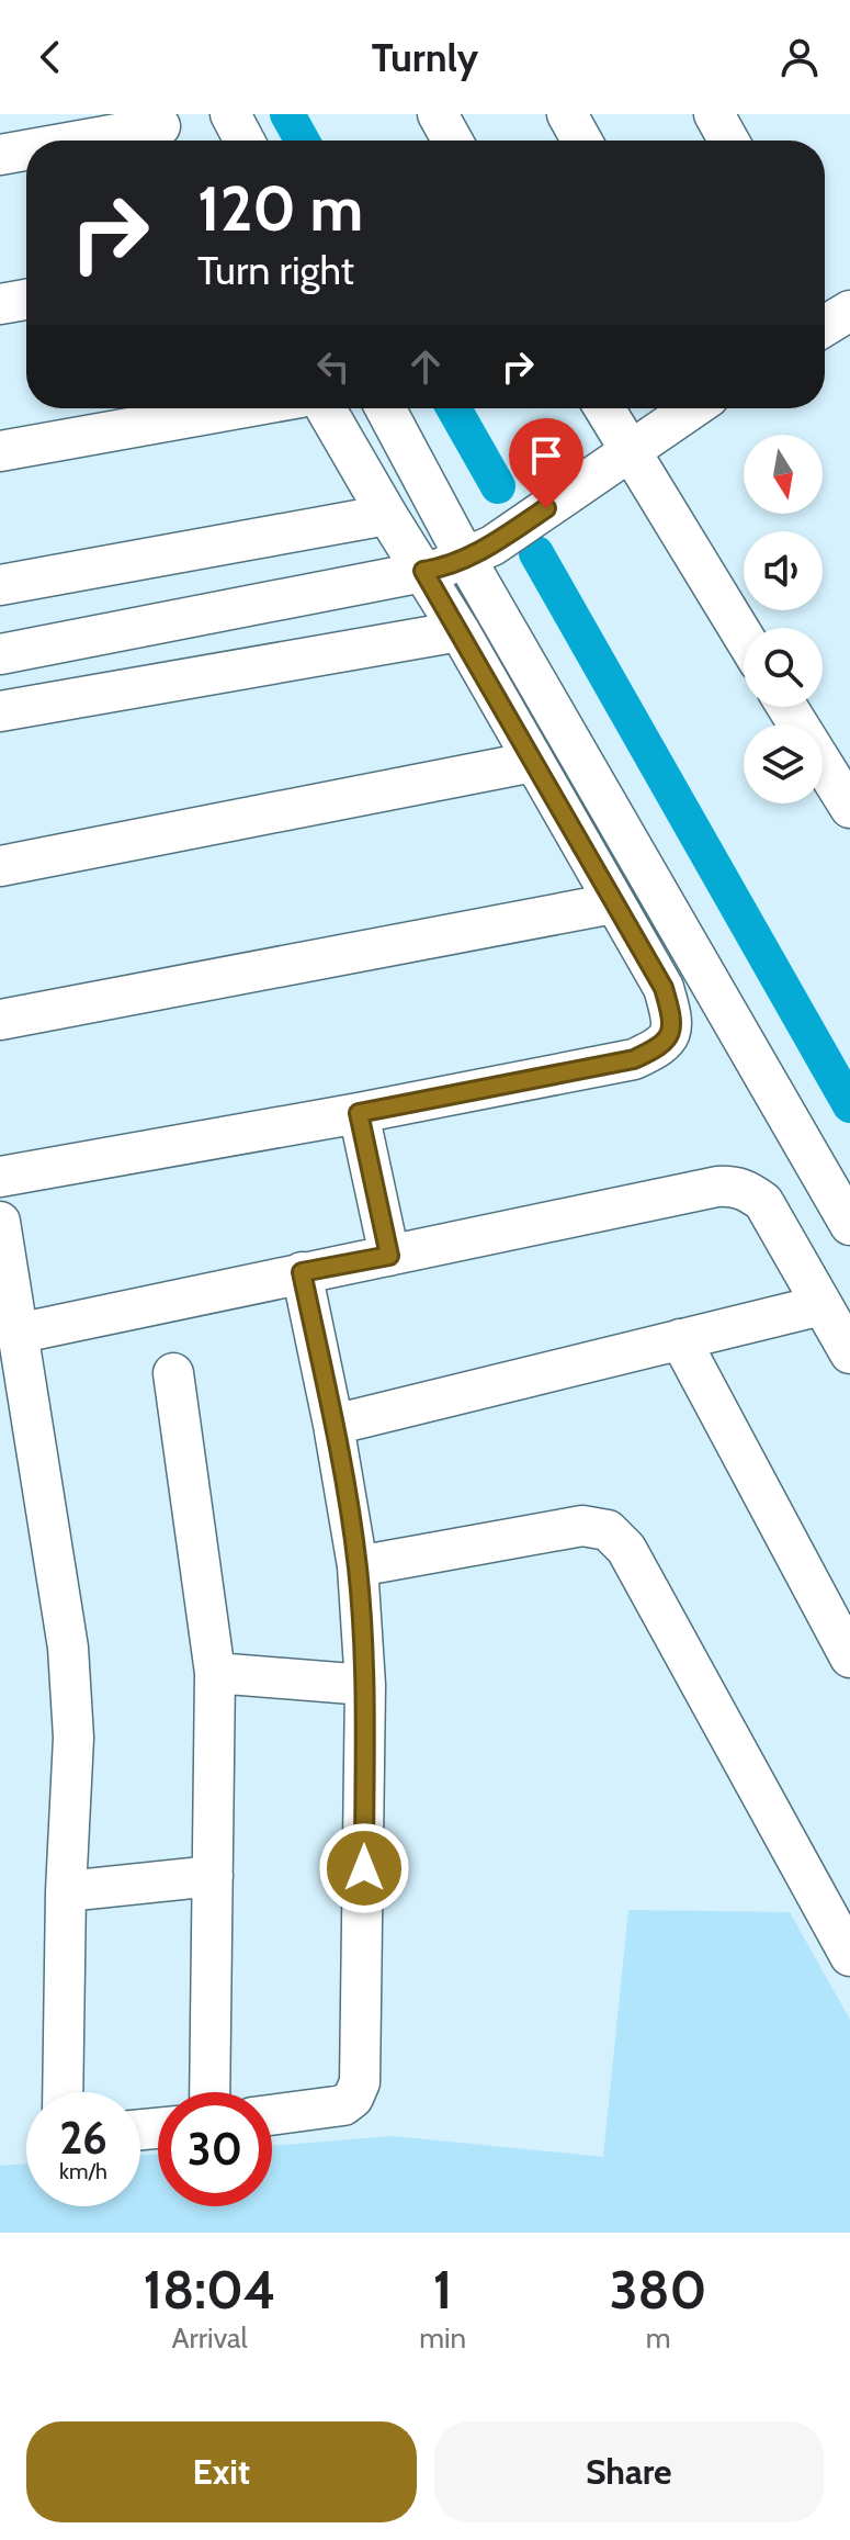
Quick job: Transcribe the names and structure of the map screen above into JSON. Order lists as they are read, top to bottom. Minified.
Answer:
{"north":"bottom","page":{"header":"Turnly","turn":["120 m","Turn right"],"speed":"26 km/h","limit":"30","eta":["18:04","Arrival","1","min","380","m"],"buttons":["Exit","Share"]}}
